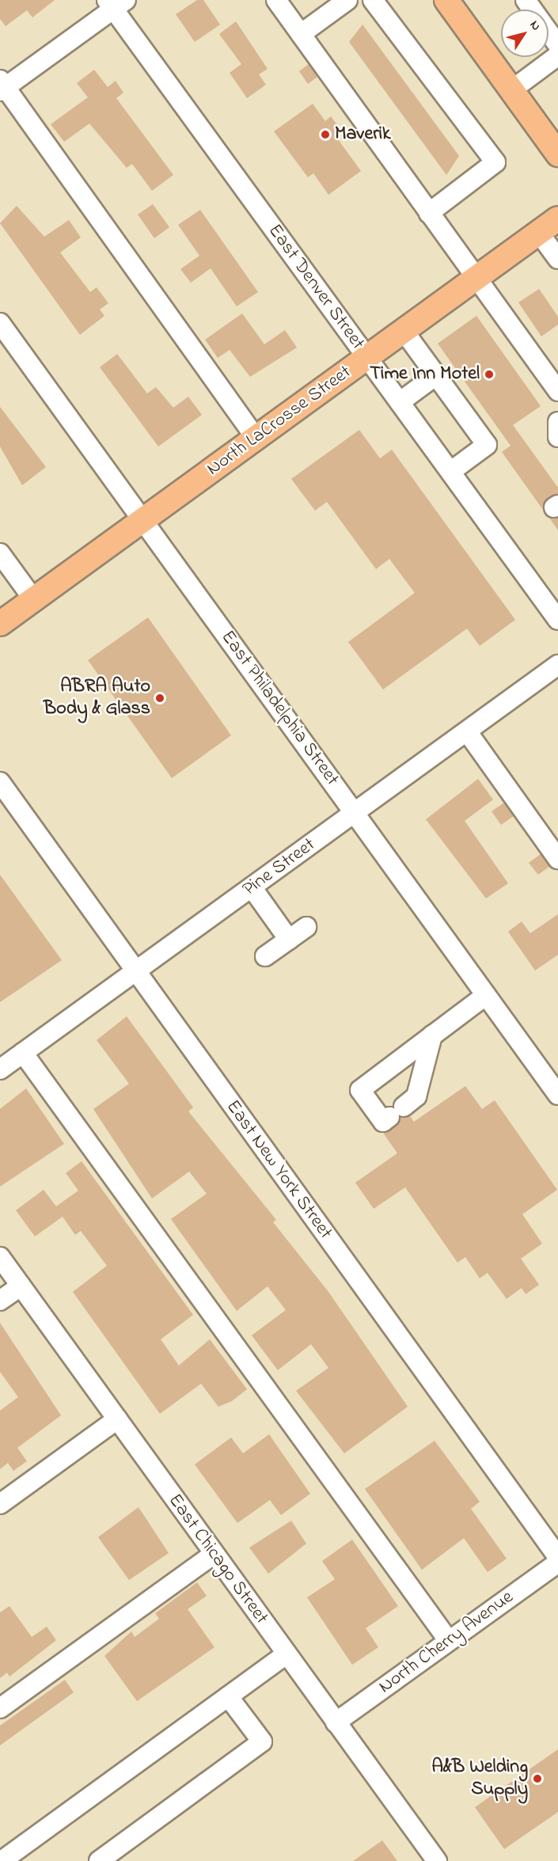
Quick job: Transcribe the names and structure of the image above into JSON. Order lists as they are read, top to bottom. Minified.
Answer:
{"streets":{"main road":["North LaCrosse Street"],"street":["East Denver Street","East Philadelphia Street","Pine Street","East New York Street","East Chicago Street","North Cherry Avenue"]},"crossings":[["East Denver Street","North LaCrosse Street"],["North LaCrosse Street","East Philadelphia Street"],["East Philadelphia Street","Pine Street"],["Pine Street","East New York Street"],["East Chicago Street","North Cherry Avenue"]],"places":["Maverik","Time Inn Motel","ABRA Auto Body & Glass","A&B Welding Supply"],"north":"top right"}
